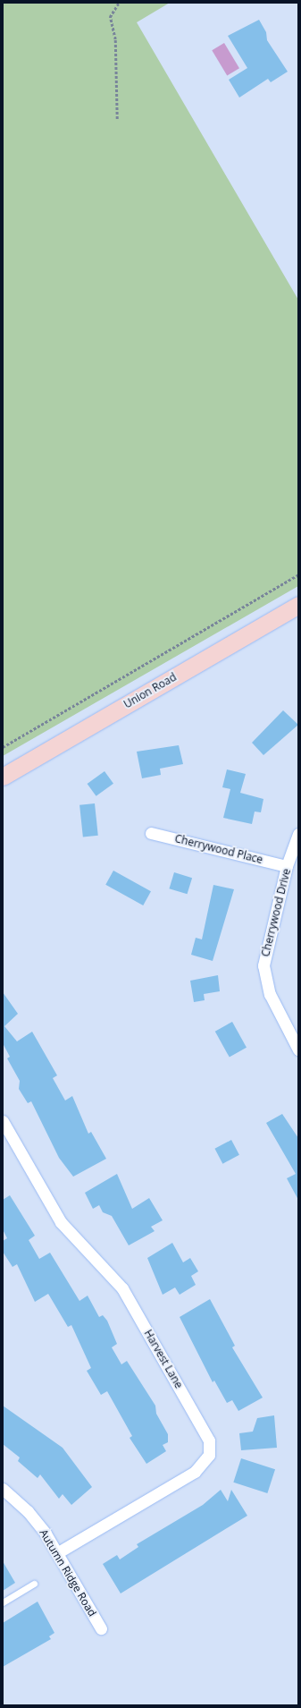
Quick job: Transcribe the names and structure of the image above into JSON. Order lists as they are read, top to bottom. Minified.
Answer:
{"streets":{"main road":["Union Road"],"street":["Cherrywood Place","Cherrywood Drive","Harvest Lane","Autumn Ridge Road"]},"crossings":[["Cherrywood Place","Cherrywood Drive"],["Harvest Lane","Autumn Ridge Road"]]}
